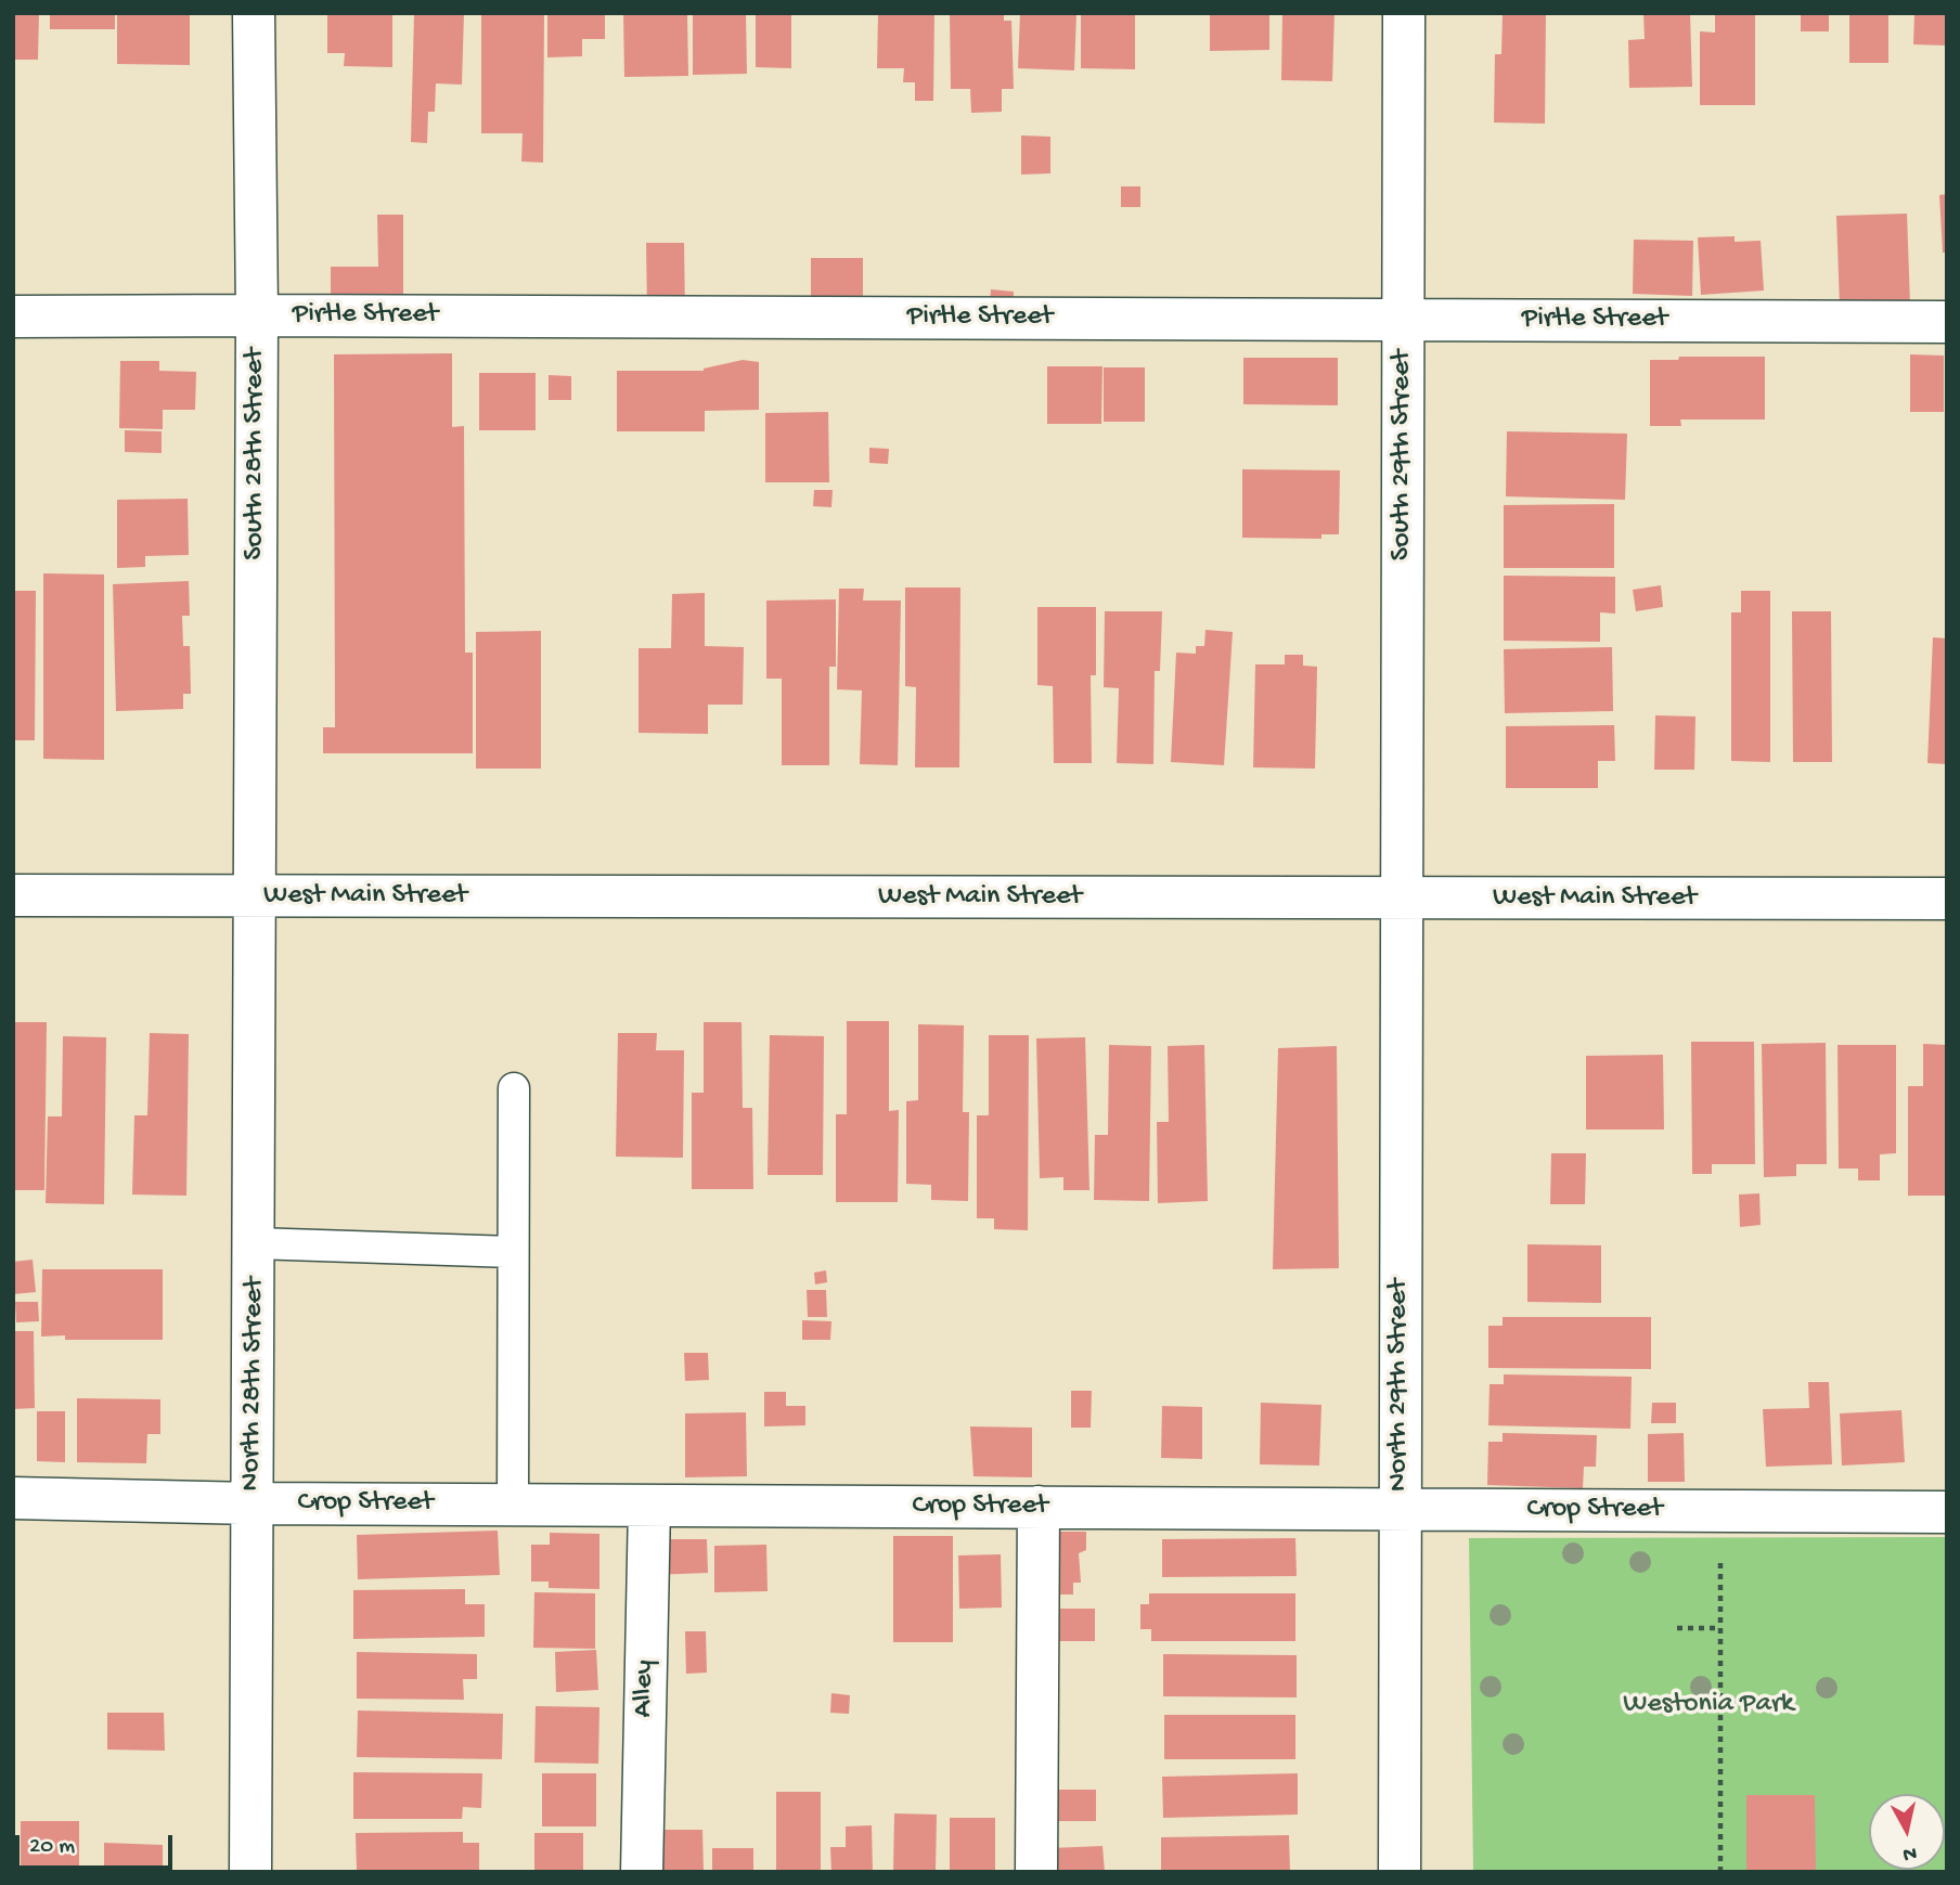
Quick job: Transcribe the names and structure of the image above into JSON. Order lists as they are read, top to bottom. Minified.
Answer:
{"streets":{"street":["Pirtle Street","South 28th Street","South 29th Street","West Main Street","North 28th Street","North 29th Street","Crop Street","Alley"]},"crossings":[["Pirtle Street","South 28th Street"],["Pirtle Street","South 29th Street"],["South 28th Street","West Main Street"],["South 28th Street","North 28th Street"],["South 29th Street","West Main Street"],["South 29th Street","North 29th Street"],["West Main Street","North 28th Street"],["West Main Street","North 29th Street"],["North 28th Street","Crop Street"],["North 29th Street","Crop Street"],["Crop Street","Alley"]],"parks":["Westonia Park"],"scale_bar":"20 m","north":"bottom"}
